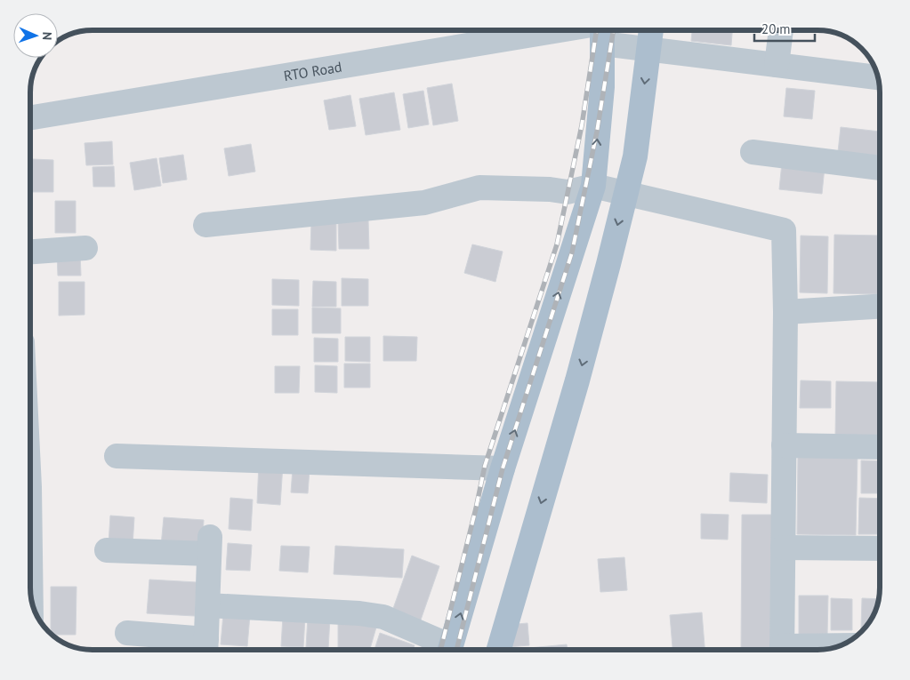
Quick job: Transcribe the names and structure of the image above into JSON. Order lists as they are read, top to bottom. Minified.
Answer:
{"streets":{"street":["RTO Road"]},"scale_bar":"20 m","north":"right"}
